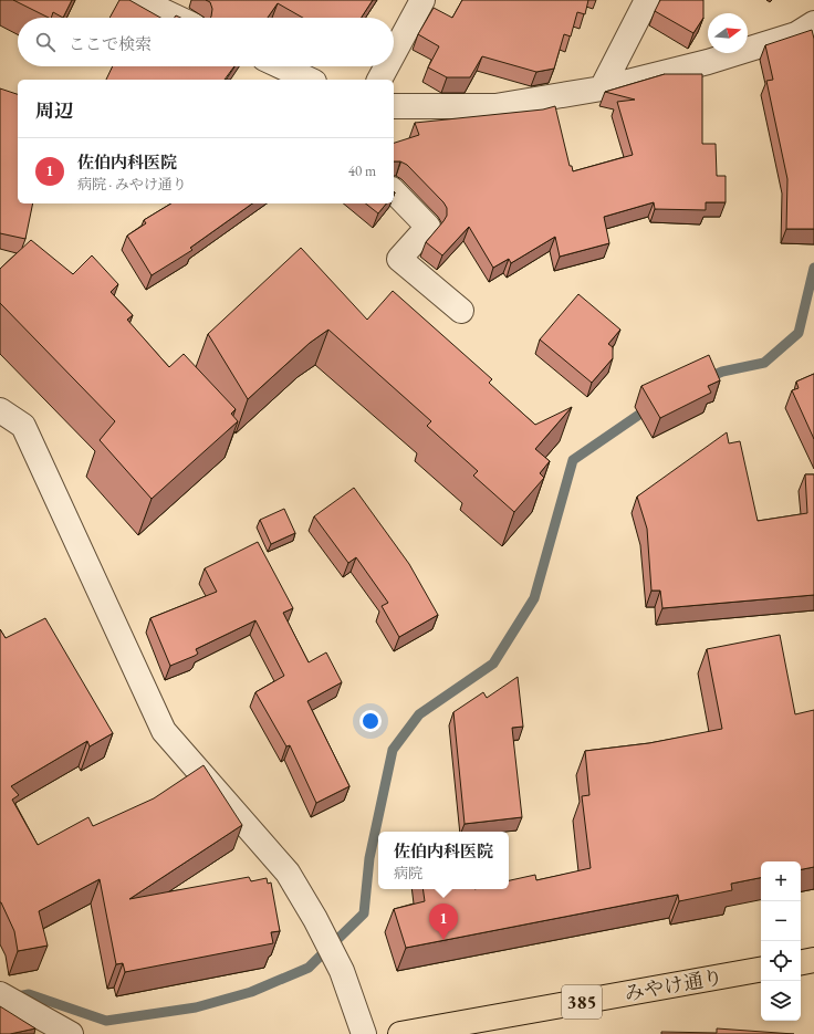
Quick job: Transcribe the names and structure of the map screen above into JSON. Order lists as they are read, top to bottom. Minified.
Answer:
{"streets":{"highway":["みやけ通り","385"]},"north":"right","page":{"search":"ここで検索","heading":"周辺","list":[{"mark":"1","name":"佐伯内科医院","note":"病院 · みやけ通り","value":"40 m"}],"popup":["佐伯内科医院","病院"],"map_buttons":["+","−"],"pins":"1"}}
